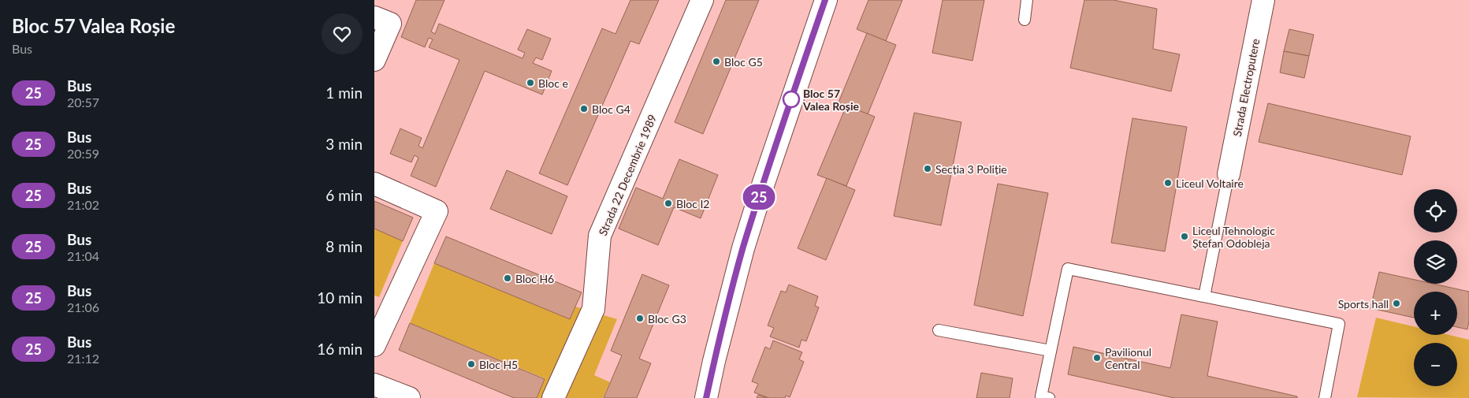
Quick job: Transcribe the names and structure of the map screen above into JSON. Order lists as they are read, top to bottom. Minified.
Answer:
{"streets":{"street":["Strada Electroputere","Strada 22 Decembrie 1989"]},"places":["Bloc G5","Bloc e","Bloc 57 Valea Roșie","Bloc G4","Secția 3 Poliție","Liceul Voltaire","Bloc I2","Liceul Tehnologic Ștefan Odobleja","Bloc H6","Sports hall","Bloc G3","Pavilionul Central","Bloc H5"],"lines":["bus line 25"],"page":{"heading":["Bloc 57 Valea Roșie","Bus"],"on_map":"25","list":[{"mark":"25","name":"Bus","note":"20:57","value":"1 min"},{"mark":"25","name":"Bus","note":"20:59","value":"3 min"},{"mark":"25","name":"Bus","note":"21:02","value":"6 min"},{"mark":"25","name":"Bus","note":"21:04","value":"8 min"},{"mark":"25","name":"Bus","note":"21:06","value":"10 min"},{"mark":"25","name":"Bus","note":"21:12","value":"16 min"}],"map_buttons":["+","−"]}}
